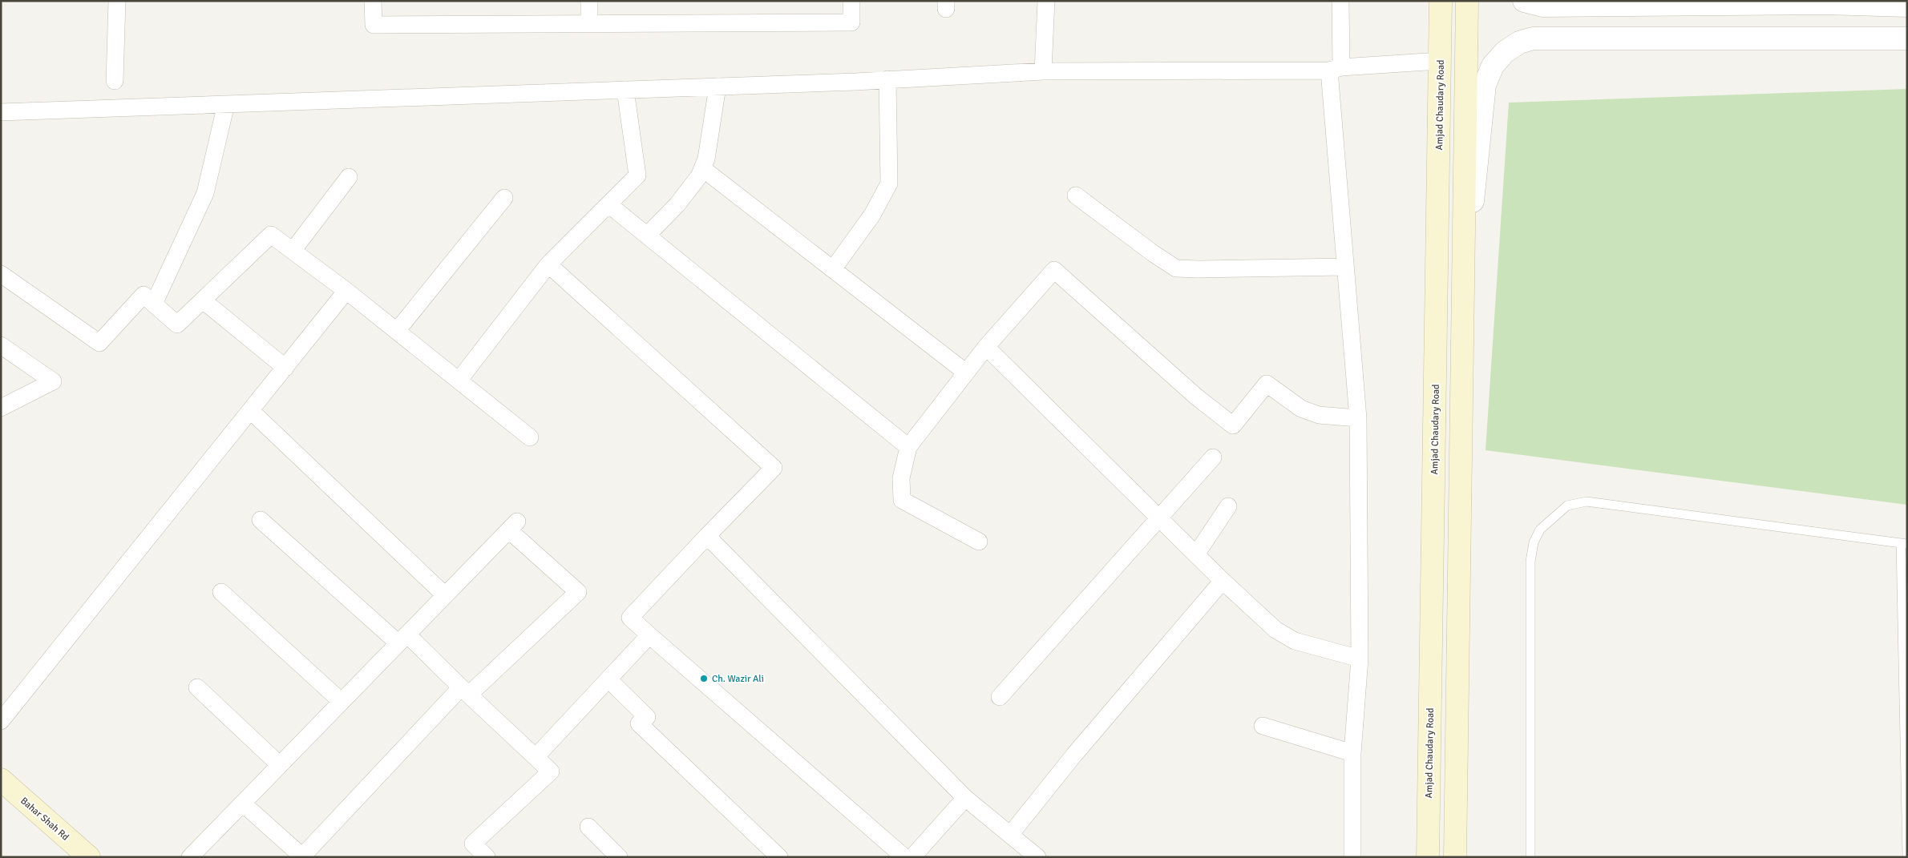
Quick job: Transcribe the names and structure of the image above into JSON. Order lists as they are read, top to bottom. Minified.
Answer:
{"streets":{"main road":["Amjad Chaudary Road","Bahar Shah Rd"]},"places":["Ch. Wazir Ali"]}
